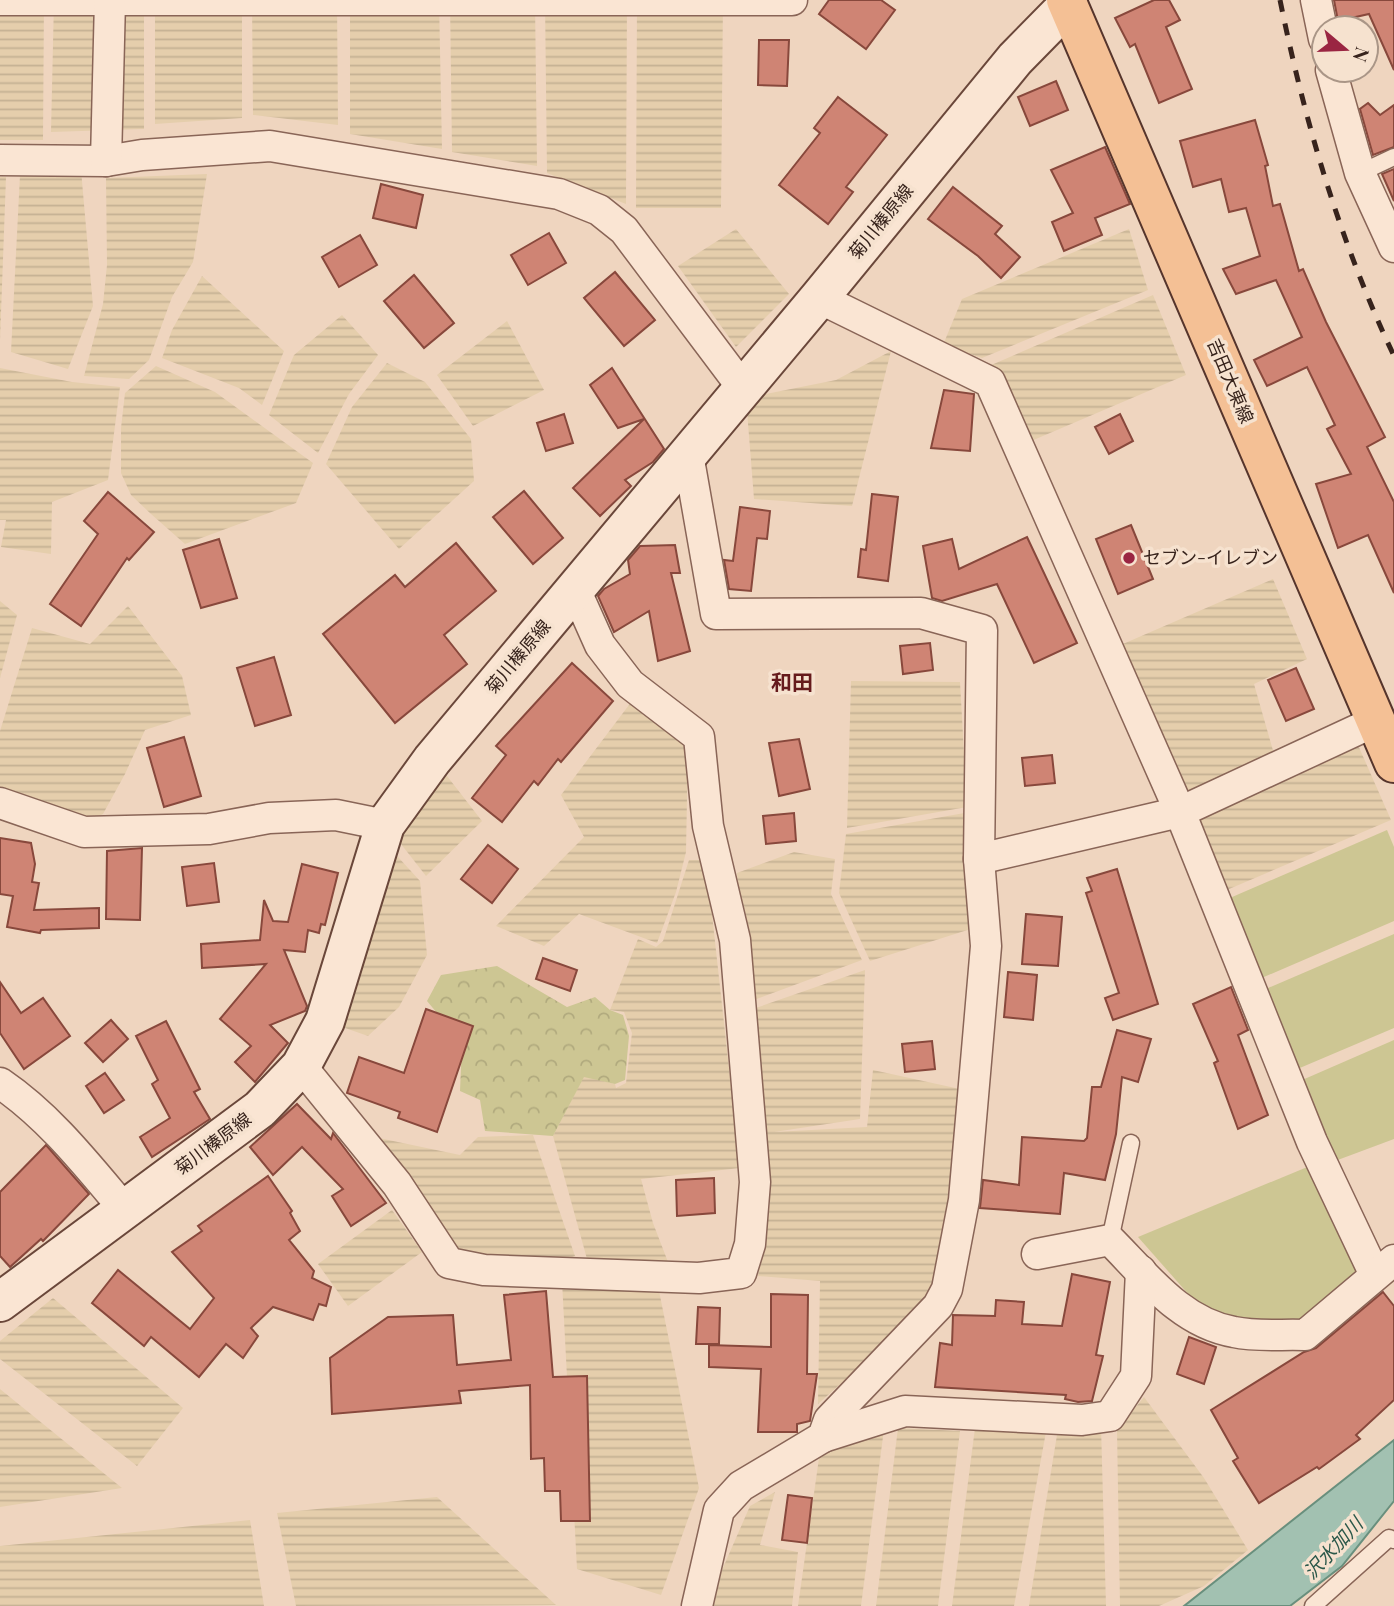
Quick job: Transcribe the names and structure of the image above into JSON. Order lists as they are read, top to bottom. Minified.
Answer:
{"streets":{"main road":["菊川榛原線","吉田大東線"]},"crossings":[["菊川榛原線","吉田大東線"]],"districts":["和田"],"water":["沢水加川"],"places":["セブン-イレブン"],"north":"right"}
